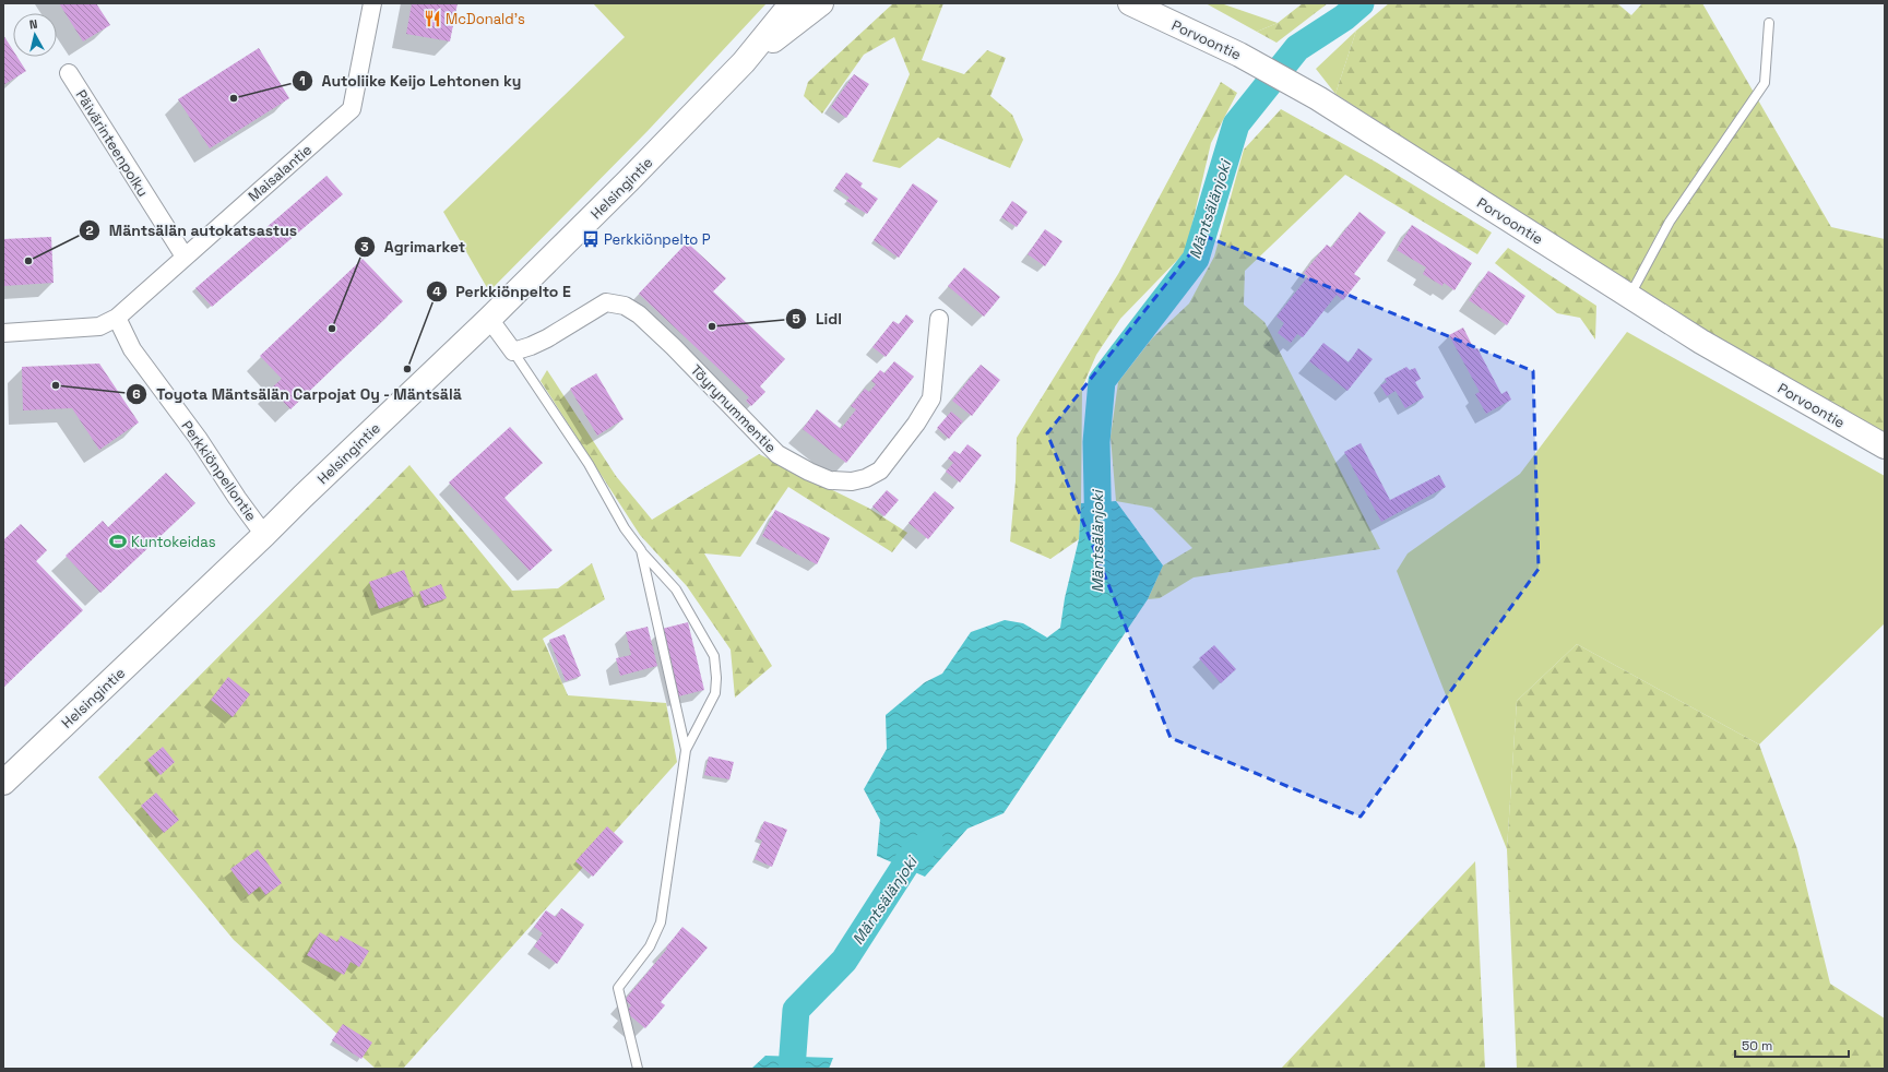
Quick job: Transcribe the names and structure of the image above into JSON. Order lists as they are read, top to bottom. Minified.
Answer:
{"streets":{"main road":["Porvoontie","Helsingintie"],"street":["Päivärinteenpolku","Maisalantie","Töyrynummentie","Perkkiönpellontie"]},"crossings":[["Päivärinteenpolku","Maisalantie"],["Maisalantie","Perkkiönpellontie"],["Helsingintie","Perkkiönpellontie"]],"water":["Mäntsälänjoki"],"places":{"restaurant":["McDonald's"],"other":["Autoliike Keijo Lehtonen ky","Mäntsälän autokatsastus","Lidl","Agrimarket","Perkkiönpelto E","Toyota Mäntsälän Carpojat Oy - Mäntsälä"],"bus stop":["Perkkiönpelto P"],"sports":["Kuntokeidas"]},"scale_bar":"50 m","north":"top"}
